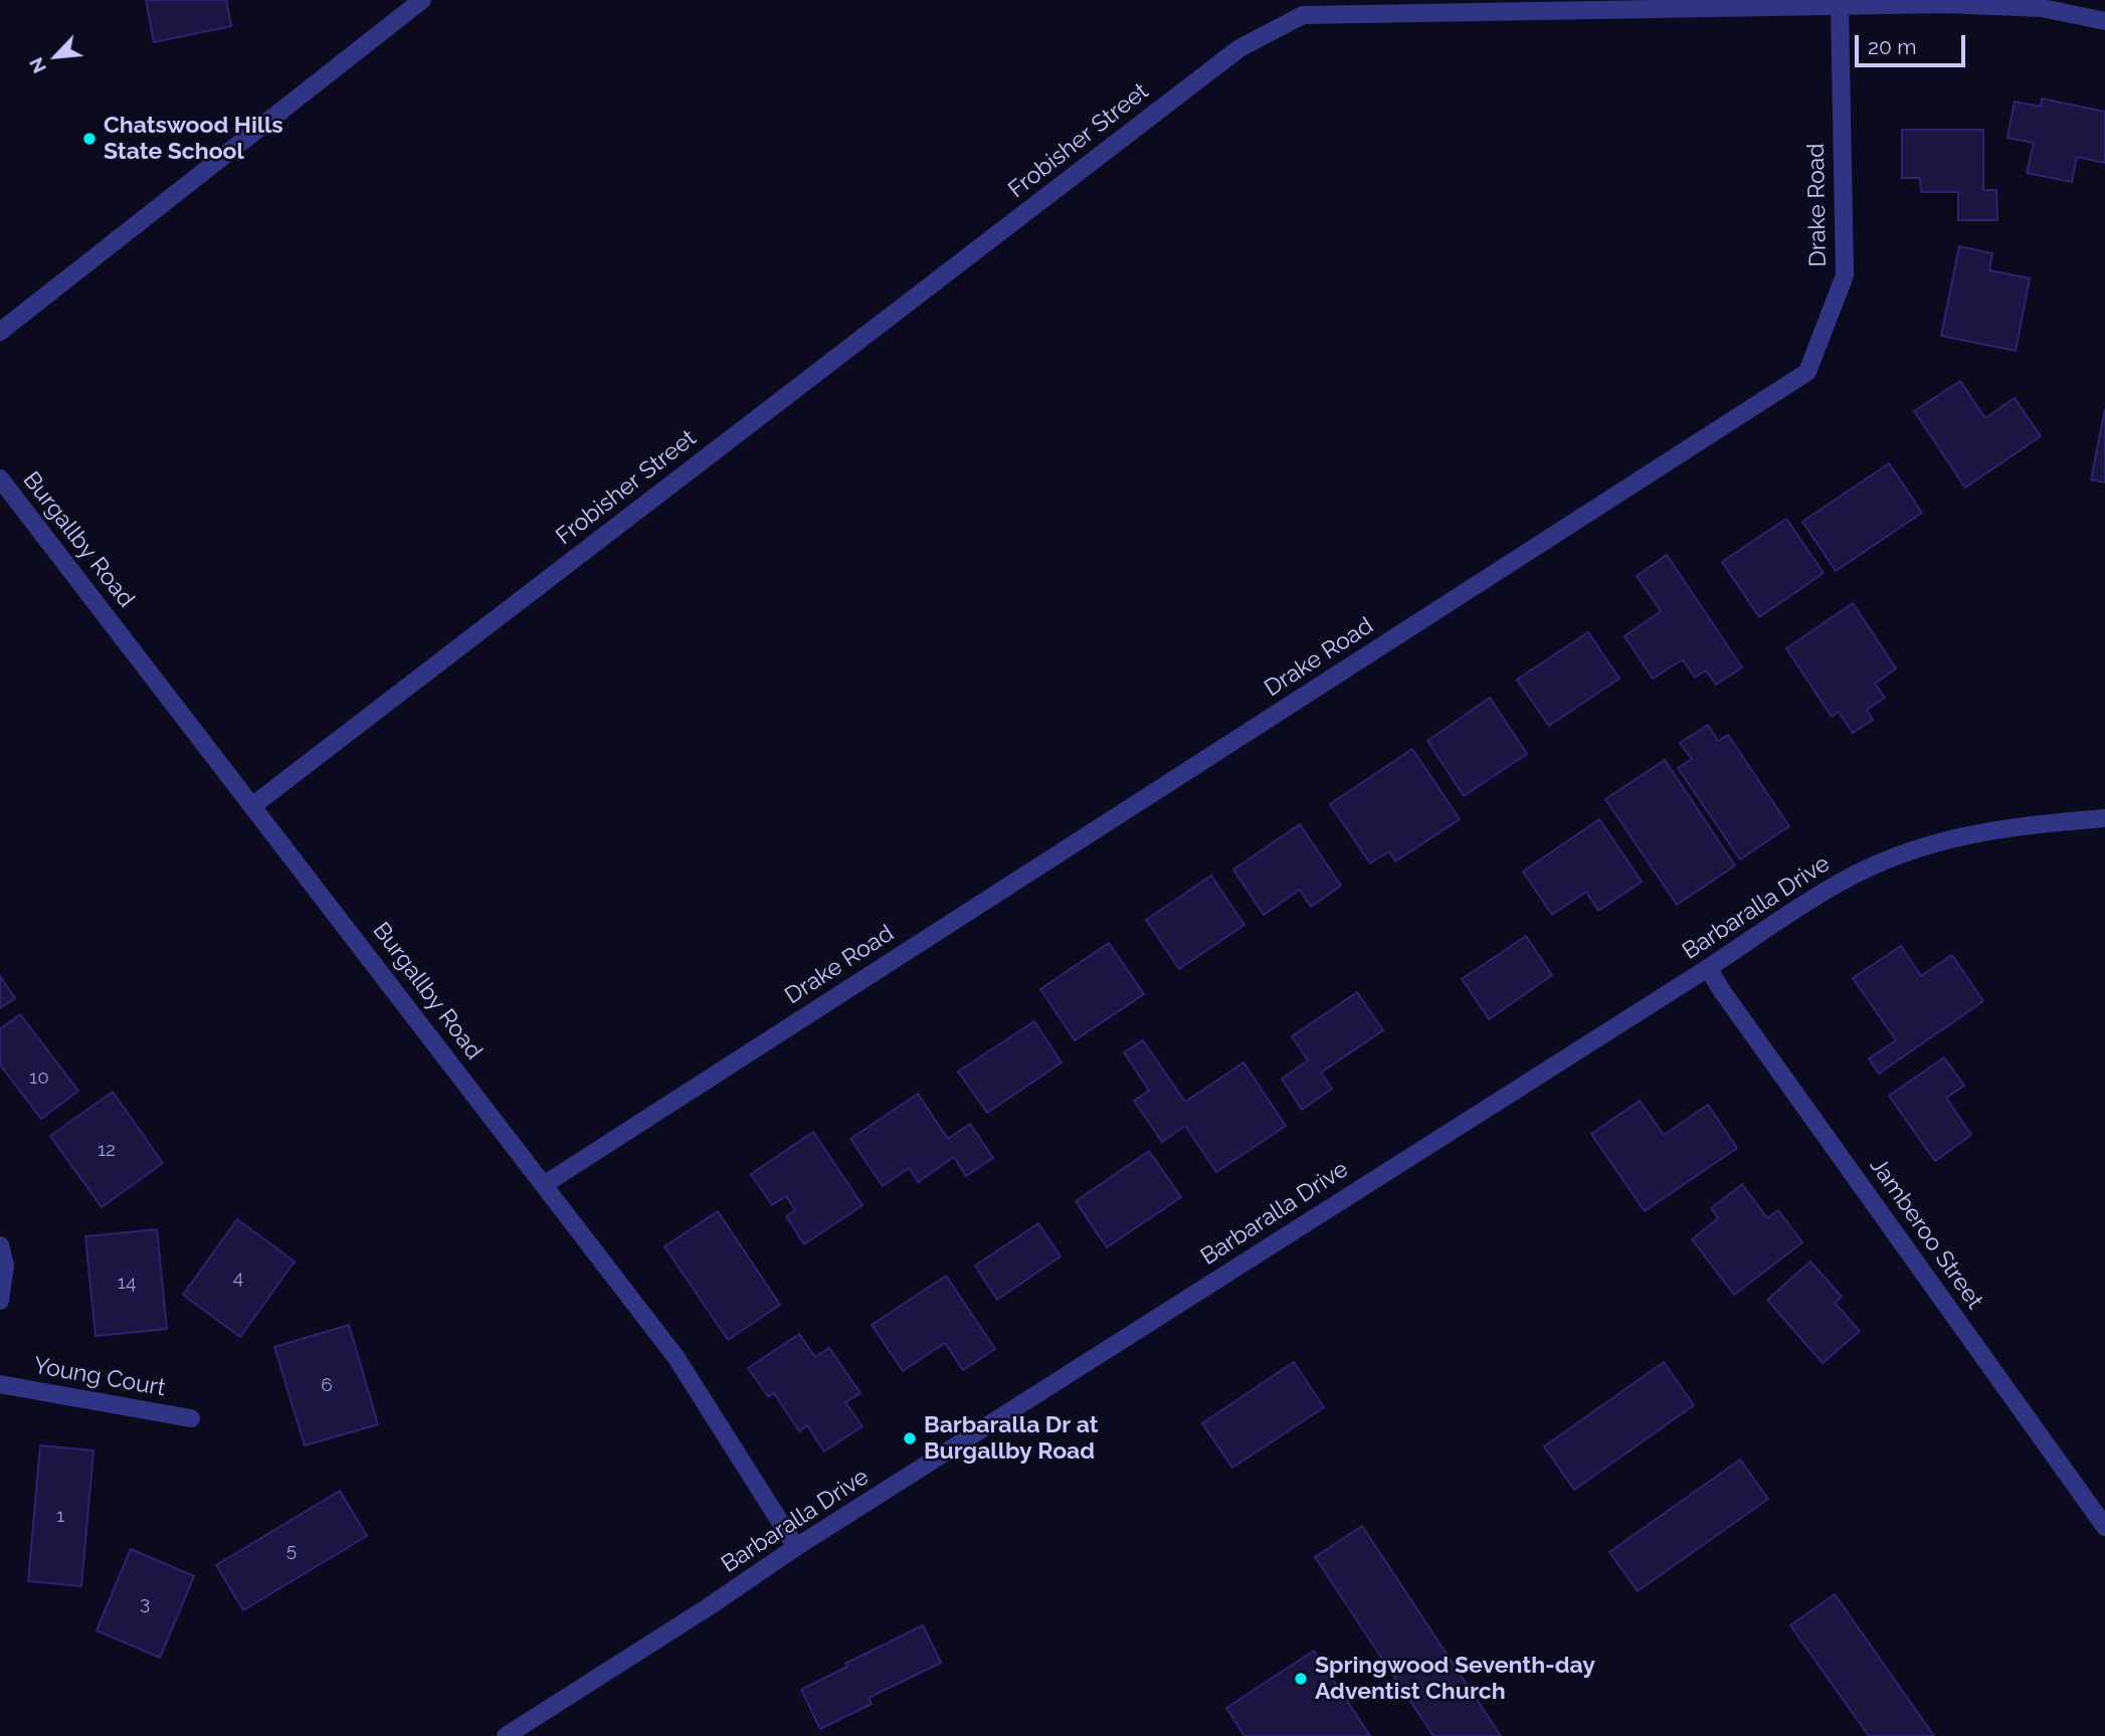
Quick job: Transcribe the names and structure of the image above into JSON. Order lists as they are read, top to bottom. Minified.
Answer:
{"streets":{"street":["Frobisher Street","Drake Road","Burgallby Road","Barbaralla Drive","Jamberoo Street","Young Court"]},"crossings":[["Frobisher Street","Drake Road"],["Frobisher Street","Burgallby Road"],["Drake Road","Burgallby Road"],["Burgallby Road","Barbaralla Drive"],["Barbaralla Drive","Jamberoo Street"]],"places":["Chatswood Hills State School","Barbaralla Dr at Burgallby Road","Springwood Seventh-day Adventist Church"],"house_numbers":["10","12","4","14","6","1","5","3"],"scale_bar":"20 m","north":"bottom left"}
